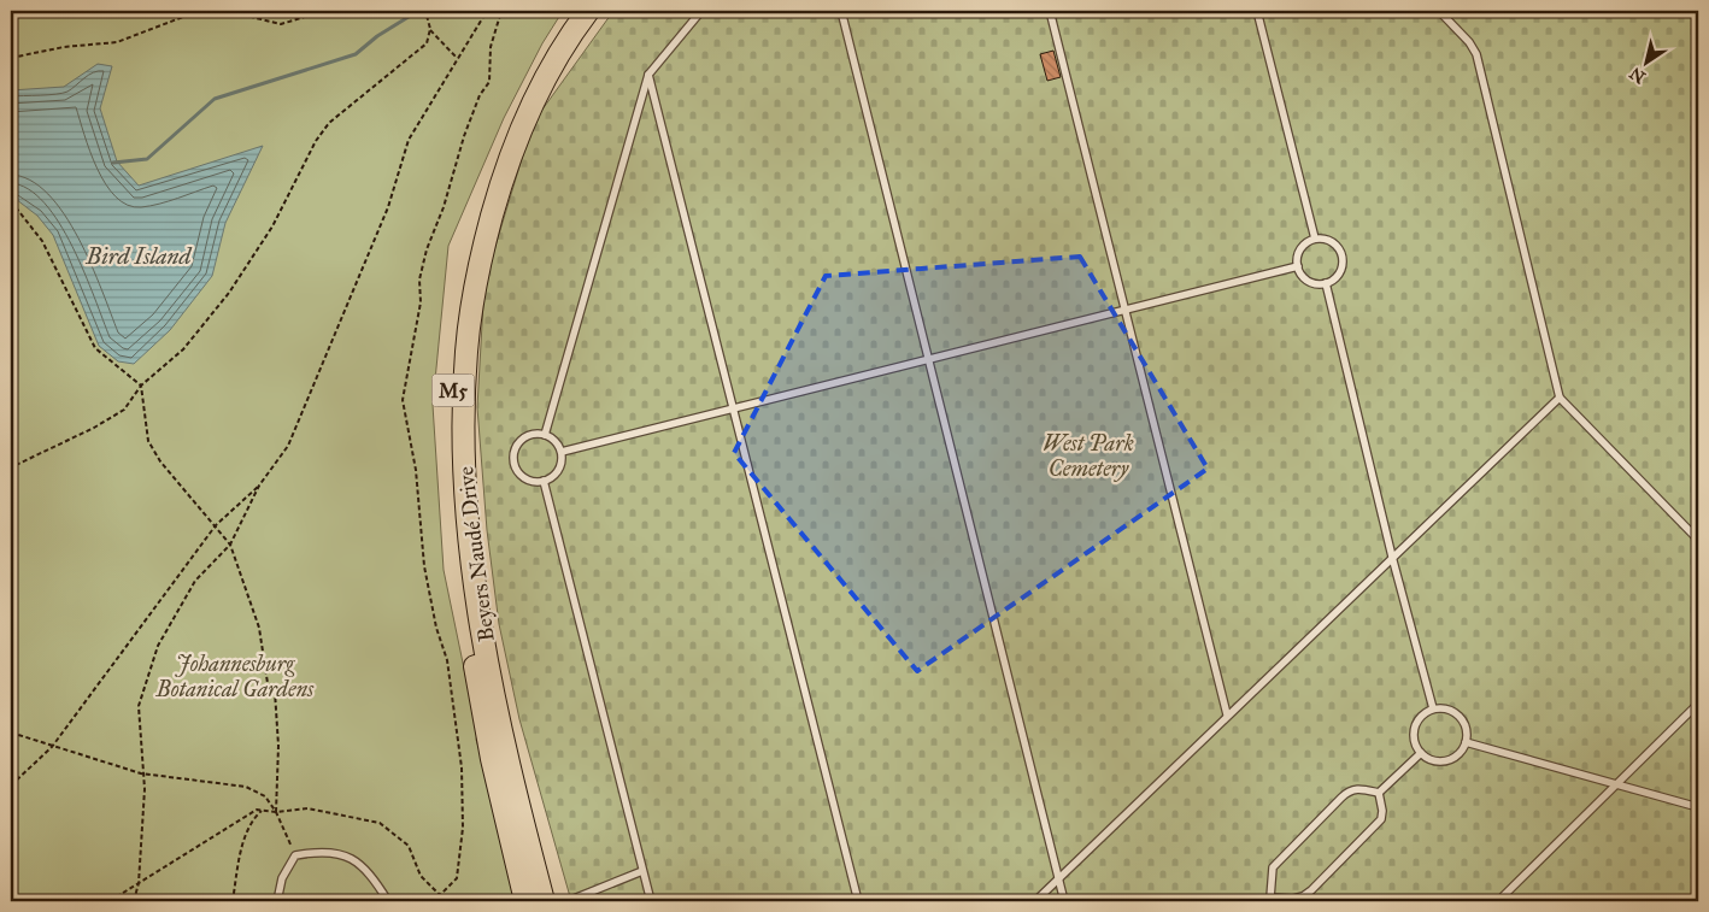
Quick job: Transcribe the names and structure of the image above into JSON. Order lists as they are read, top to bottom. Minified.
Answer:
{"streets":{"main road":["M5","Beyers Naudé Drive"]},"water":["Bird Island"],"parks":["West Park Cemetery","Johannesburg Botanical Gardens"],"north":"bottom left"}
